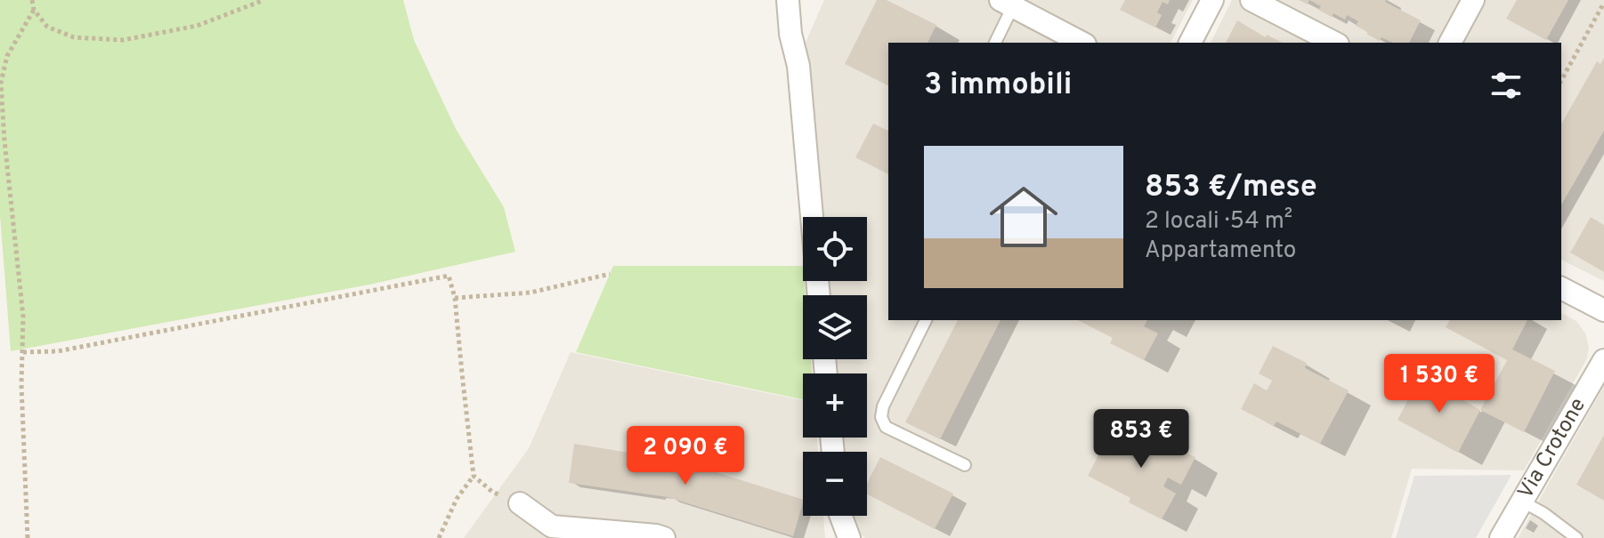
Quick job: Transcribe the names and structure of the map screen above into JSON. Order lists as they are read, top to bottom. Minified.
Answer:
{"streets":{"street":["Via Crotone"]},"page":{"heading":"3 immobili","list":[{"name":"853 €/mese","note":"2 locali · 54 m² · Appartamento"}],"map_buttons":["+","−"],"price":["1 530 €","853 €","2 090 €"]}}
